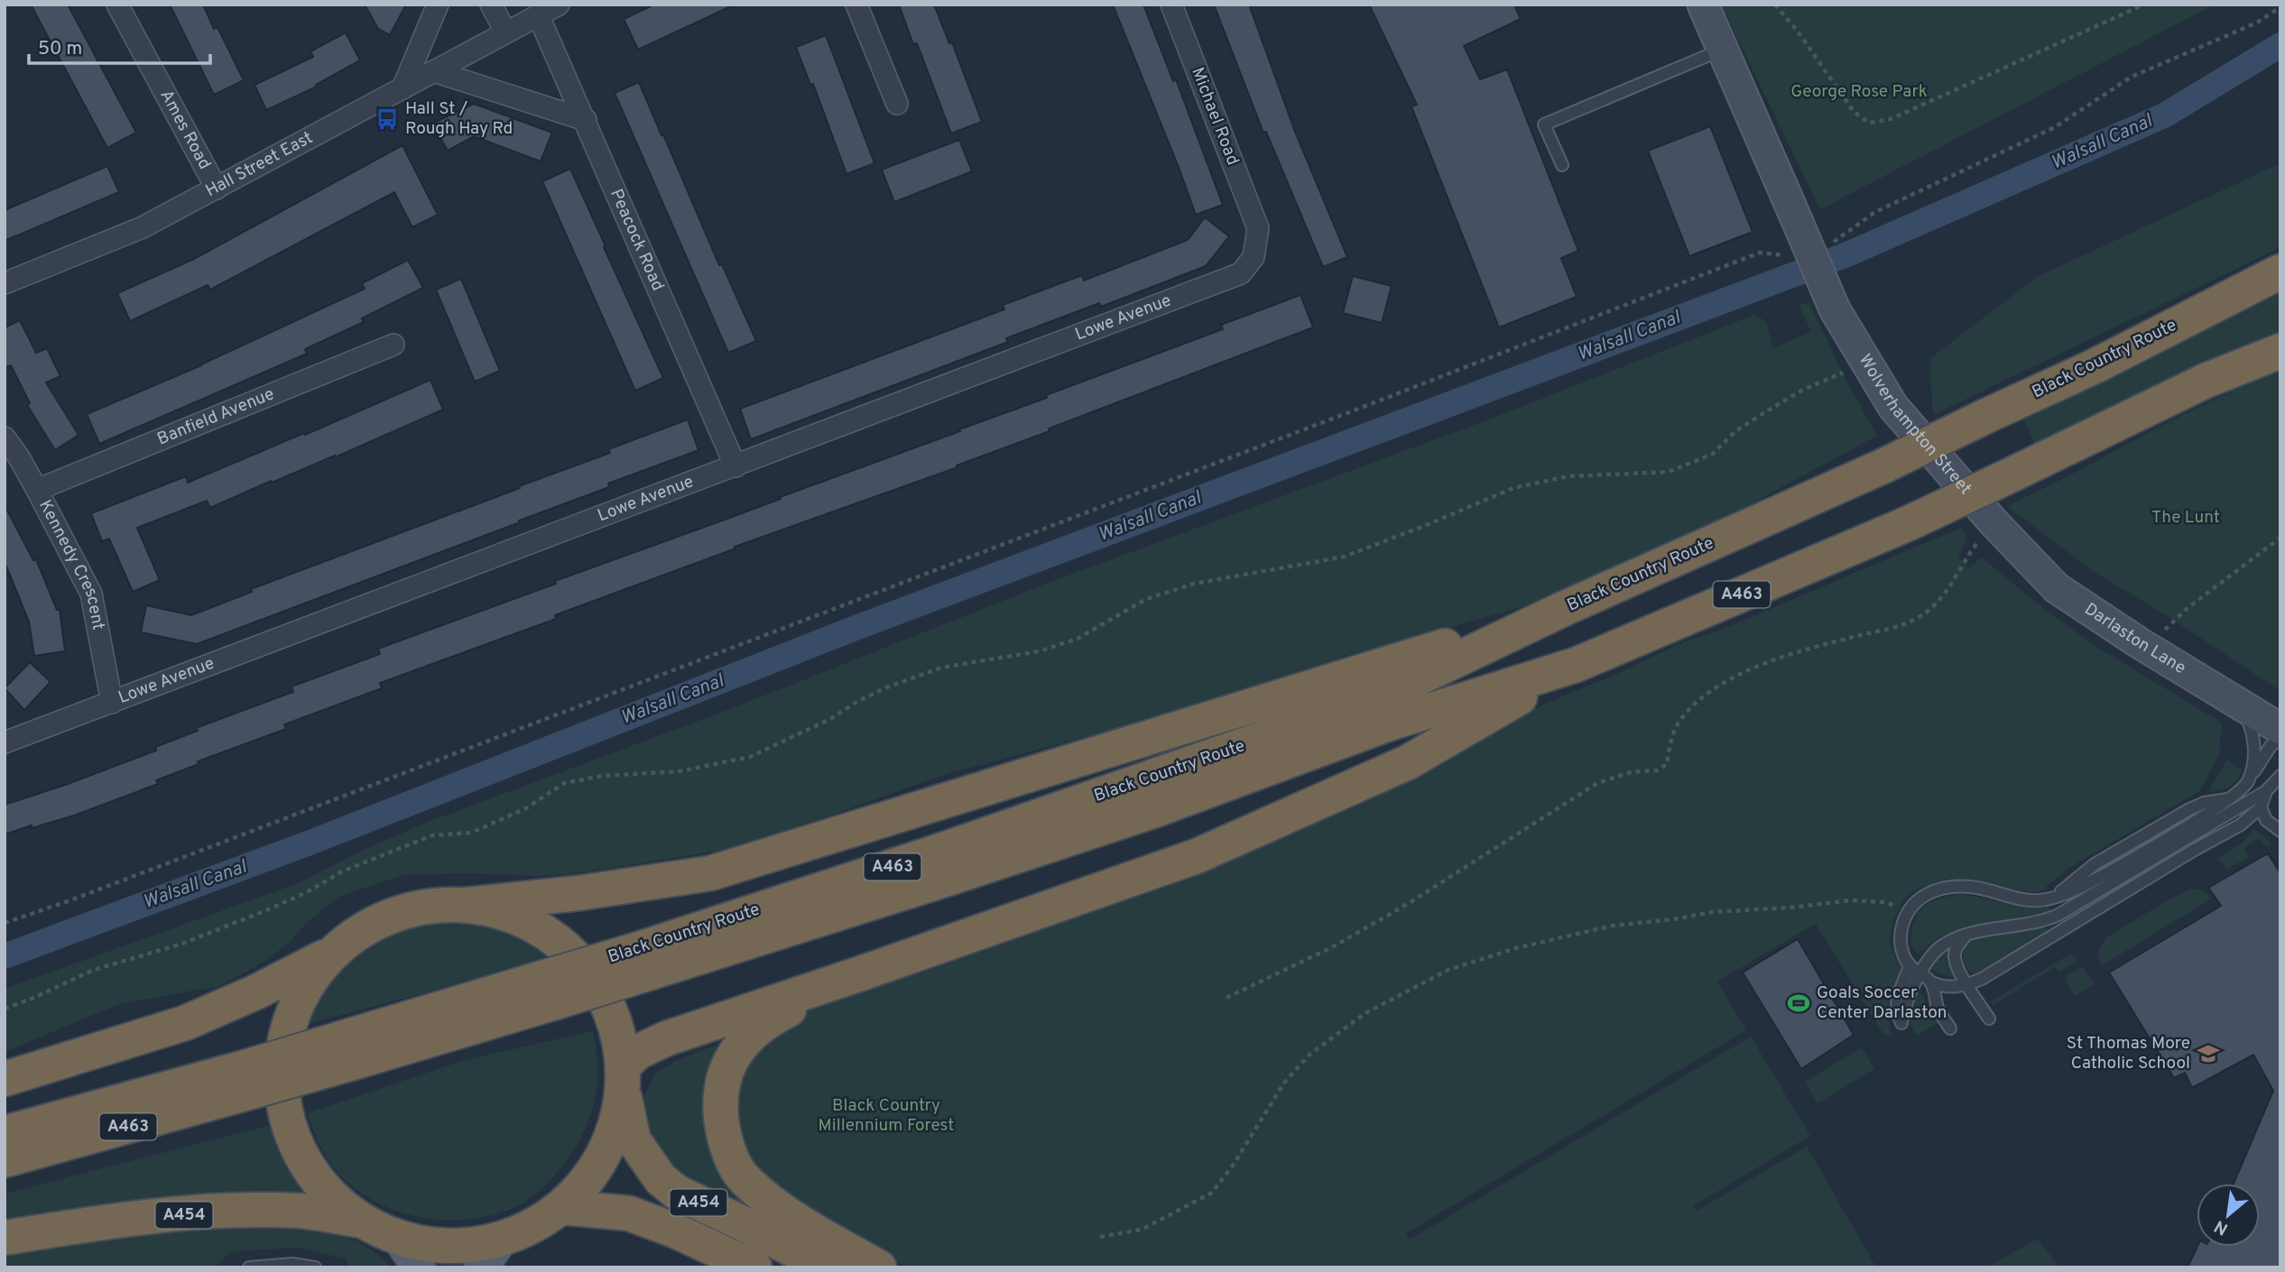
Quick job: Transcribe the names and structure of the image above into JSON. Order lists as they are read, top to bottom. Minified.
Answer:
{"streets":{"highway":["Black Country Route","A463","A454"],"street":["Michael Road","Ames Road","Hall Street East","Peacock Road","Lowe Avenue","Banfield Avenue","Wolverhampton Street","Kennedy Crescent","Darlaston Lane"]},"crossings":[["Michael Road","Lowe Avenue"],["Ames Road","Hall Street East"],["Hall Street East","Peacock Road"],["Peacock Road","Lowe Avenue"],["Lowe Avenue","Kennedy Crescent"],["Banfield Avenue","Kennedy Crescent"],["Wolverhampton Street","Darlaston Lane"]],"water":["Walsall Canal"],"parks":["George Rose Park","The Lunt","Black Country Millennium Forest"],"places":{"bus stop":["Hall St / Rough Hay Rd"],"sports":["Goals Soccer Center Darlaston"],"school or university":["St Thomas More Catholic School"]},"scale_bar":"50 m","north":"bottom left"}
